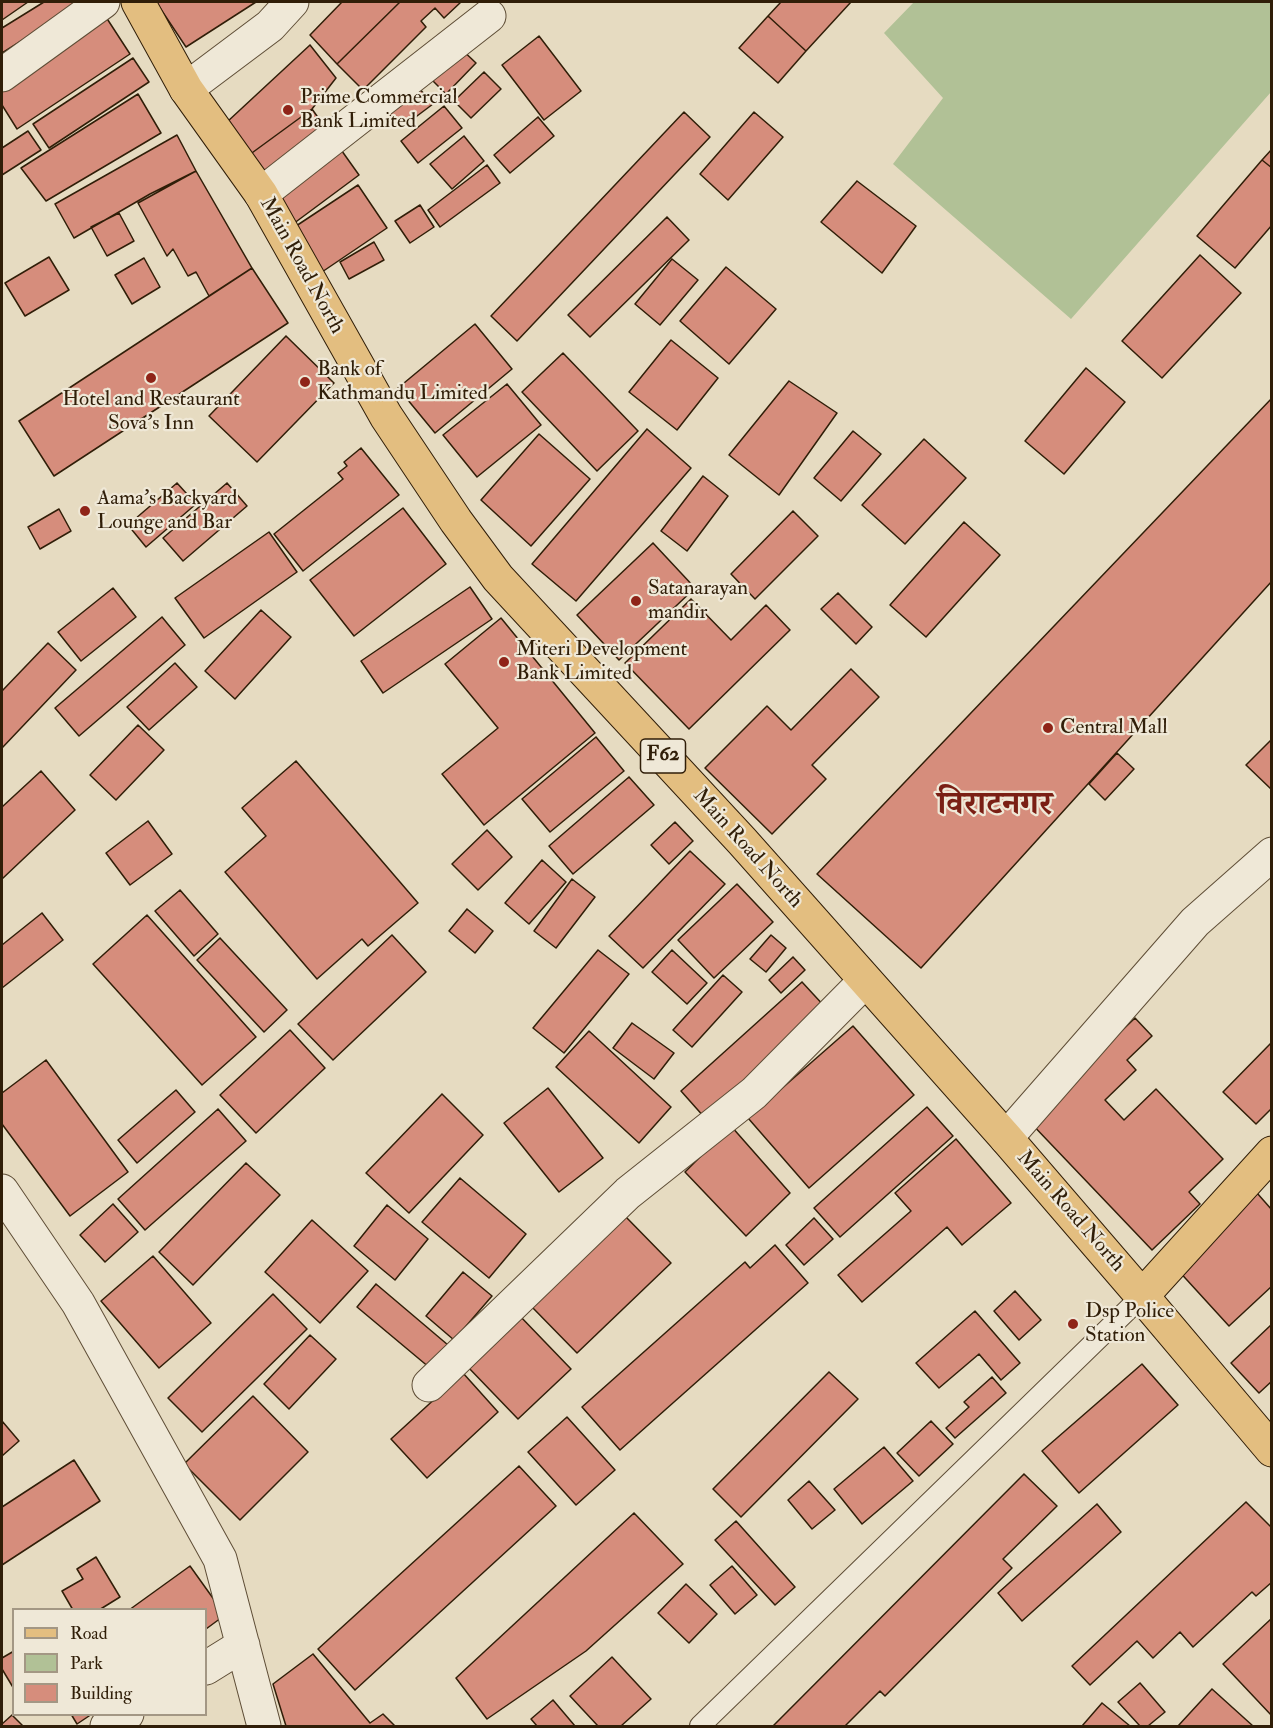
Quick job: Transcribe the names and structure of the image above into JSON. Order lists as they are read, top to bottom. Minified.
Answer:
{"streets":{"main road":["Main Road North","F62"]},"districts":["विराटनगर"],"places":["Prime Commercial Bank Limited","Hotel and Restaurant Sova's Inn","Bank of Kathmandu Limited","Aama's Backyard Lounge and Bar","Satanarayan mandir","Miteri Development Bank Limited","Central Mall","Dsp Police Station"],"legend":["Road","Park","Building"]}
